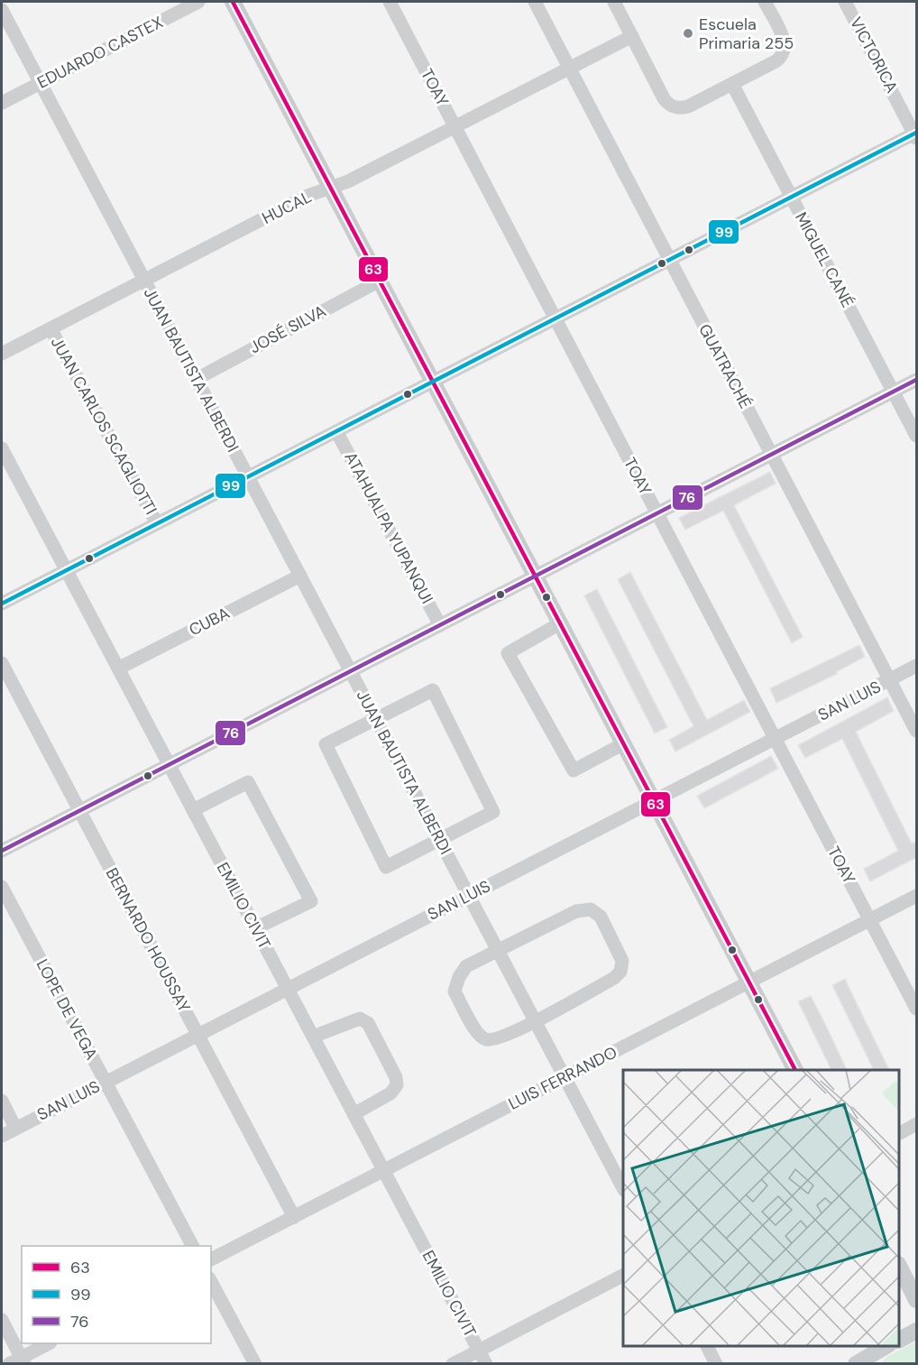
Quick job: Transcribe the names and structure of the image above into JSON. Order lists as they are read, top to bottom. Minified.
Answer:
{"streets":{"street":["EDUARDO CASTEX","VICTORICA","TOAY","HUCAL","MIGUEL CANÉ","JOSÉ SILVA","GUATRACHÉ","JUAN BAUTISTA ALBERDI","JUAN CARLOS SCAGLIOTTI","ATAHUALPA YUPANQUI","CUBA","SAN LUIS","EMILIO CIVIT","BERNARDO HOUSSAY","LOPE DE VEGA","LUIS FERRANDO"]},"crossings":[["EDUARDO CASTEX","JUAN BAUTISTA ALBERDI"],["TOAY","HUCAL"],["TOAY","SAN LUIS"],["TOAY","LUIS FERRANDO"],["HUCAL","GUATRACHÉ"],["HUCAL","JUAN BAUTISTA ALBERDI"],["HUCAL","JUAN CARLOS SCAGLIOTTI"],["JOSÉ SILVA","JUAN BAUTISTA ALBERDI"],["GUATRACHÉ","SAN LUIS"],["JUAN BAUTISTA ALBERDI","CUBA"],["JUAN BAUTISTA ALBERDI","SAN LUIS"],["JUAN BAUTISTA ALBERDI","LUIS FERRANDO"],["CUBA","EMILIO CIVIT"],["SAN LUIS","EMILIO CIVIT"],["SAN LUIS","BERNARDO HOUSSAY"],["SAN LUIS","LOPE DE VEGA"],["EMILIO CIVIT","LUIS FERRANDO"],["BERNARDO HOUSSAY","LUIS FERRANDO"]],"places":["Escuela Primaria 255"],"lines":["transit line 63","transit line 99","transit line 76"],"legend":["63","99","76"]}
